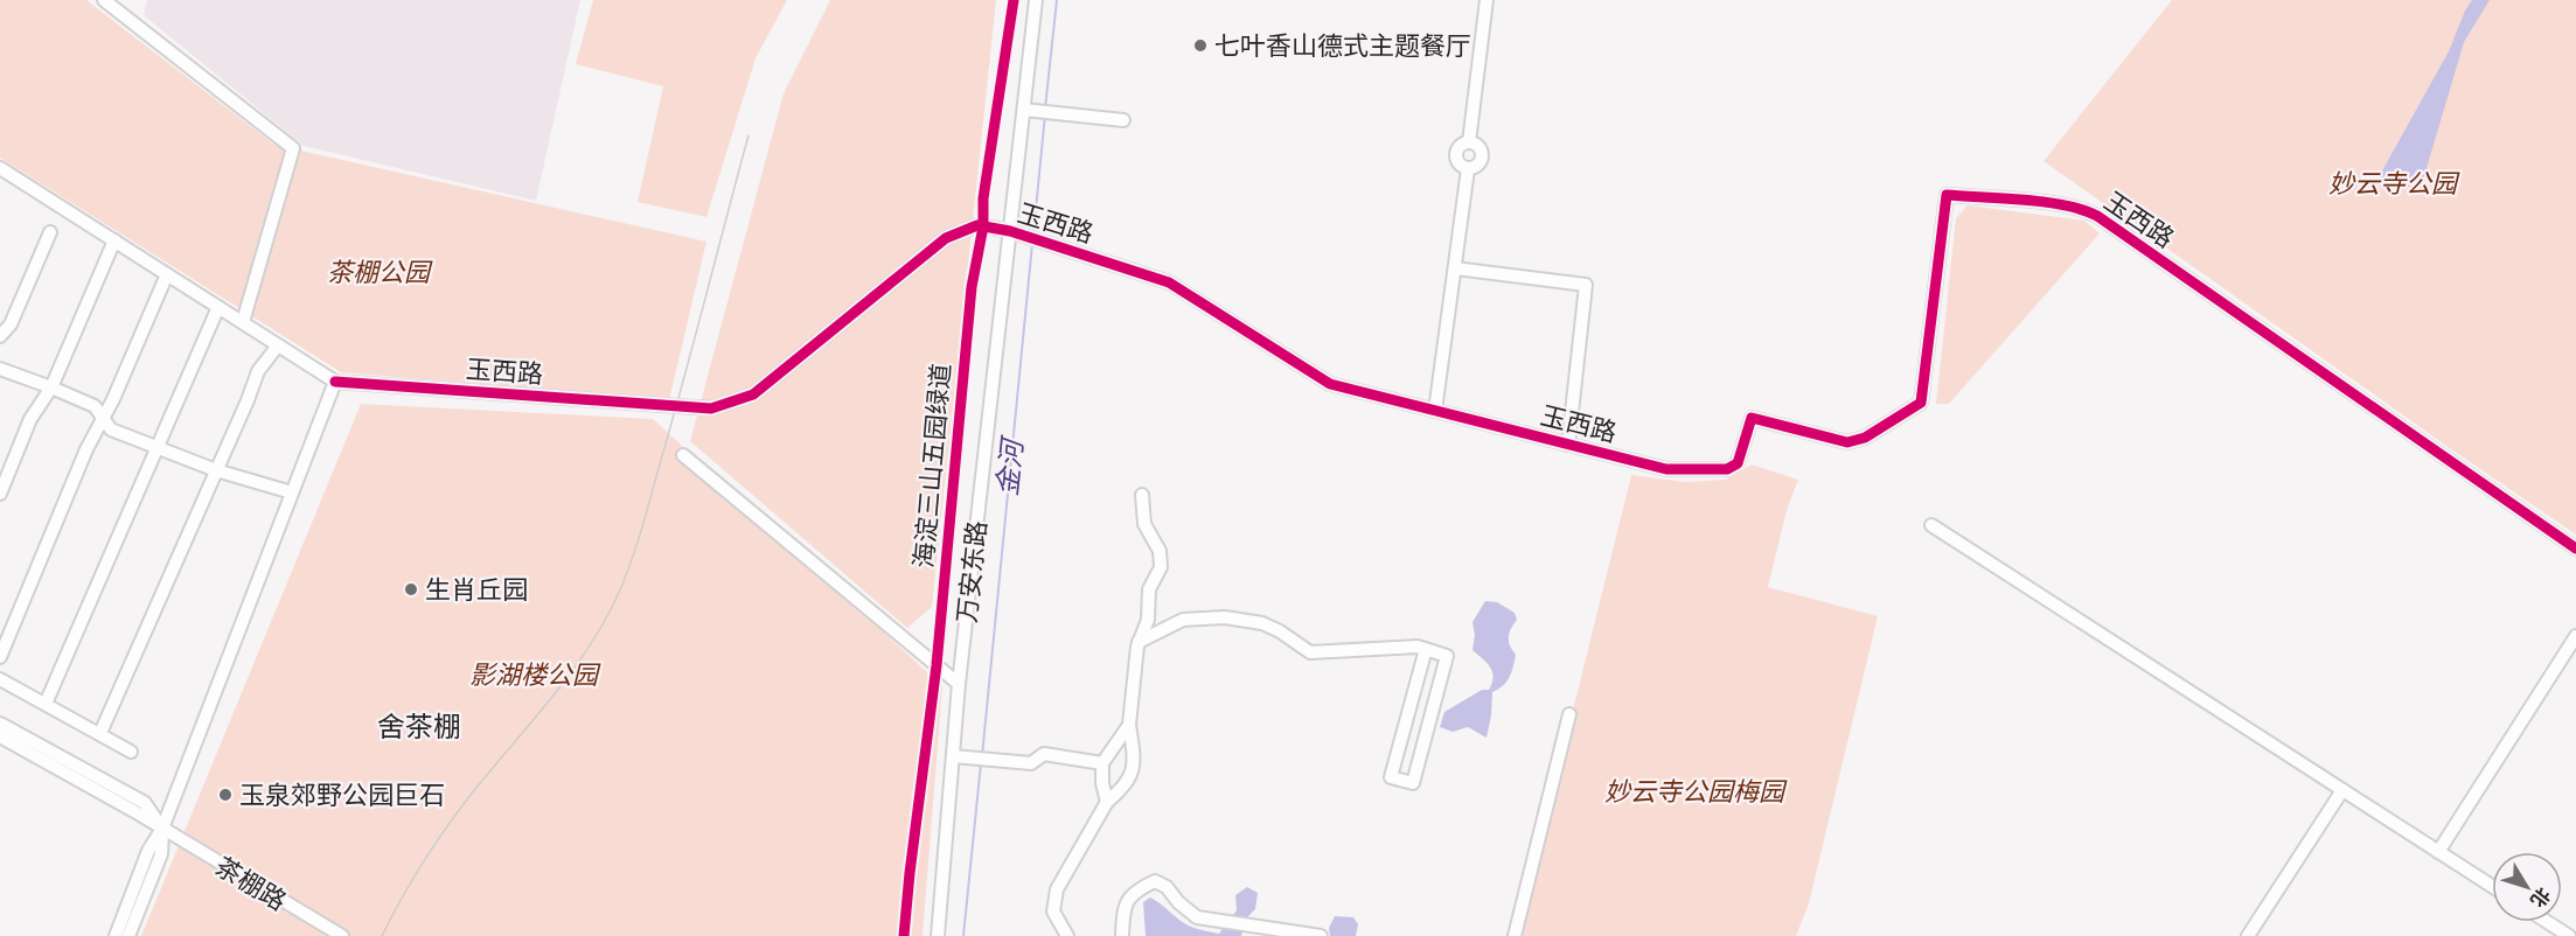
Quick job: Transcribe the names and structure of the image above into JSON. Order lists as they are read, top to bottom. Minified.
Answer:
{"streets":{"street":["玉西路","万安东路","茶棚路"],"cycle path":["海淀三山五园绿道"]},"crossings":[["玉西路","万安东路"]],"districts":["舍茶棚"],"water":["金河"],"parks":["妙云寺公园","茶棚公园","影湖楼公园","妙云寺公园梅园"],"places":["七叶香山德式主题餐厅","生肖丘园","玉泉郊野公园巨石"],"north":"bottom right"}
